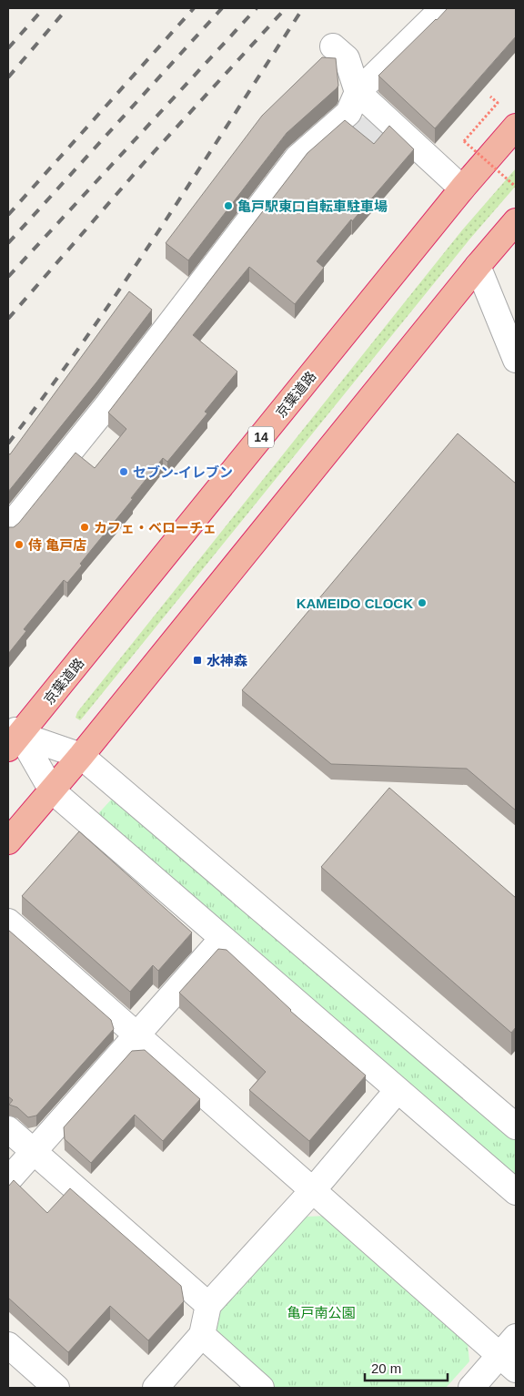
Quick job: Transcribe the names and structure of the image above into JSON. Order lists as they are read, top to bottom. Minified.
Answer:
{"streets":{"highway":["京葉道路","14"]},"parks":["亀戸南公園"],"places":{"other":["亀戸駅東口自転車駐車場","セブン-イレブン","カフェ・ベローチェ","侍 亀戸店","KAMEIDO CLOCK"],"transit":["水神森"]},"scale_bar":"20 m"}
